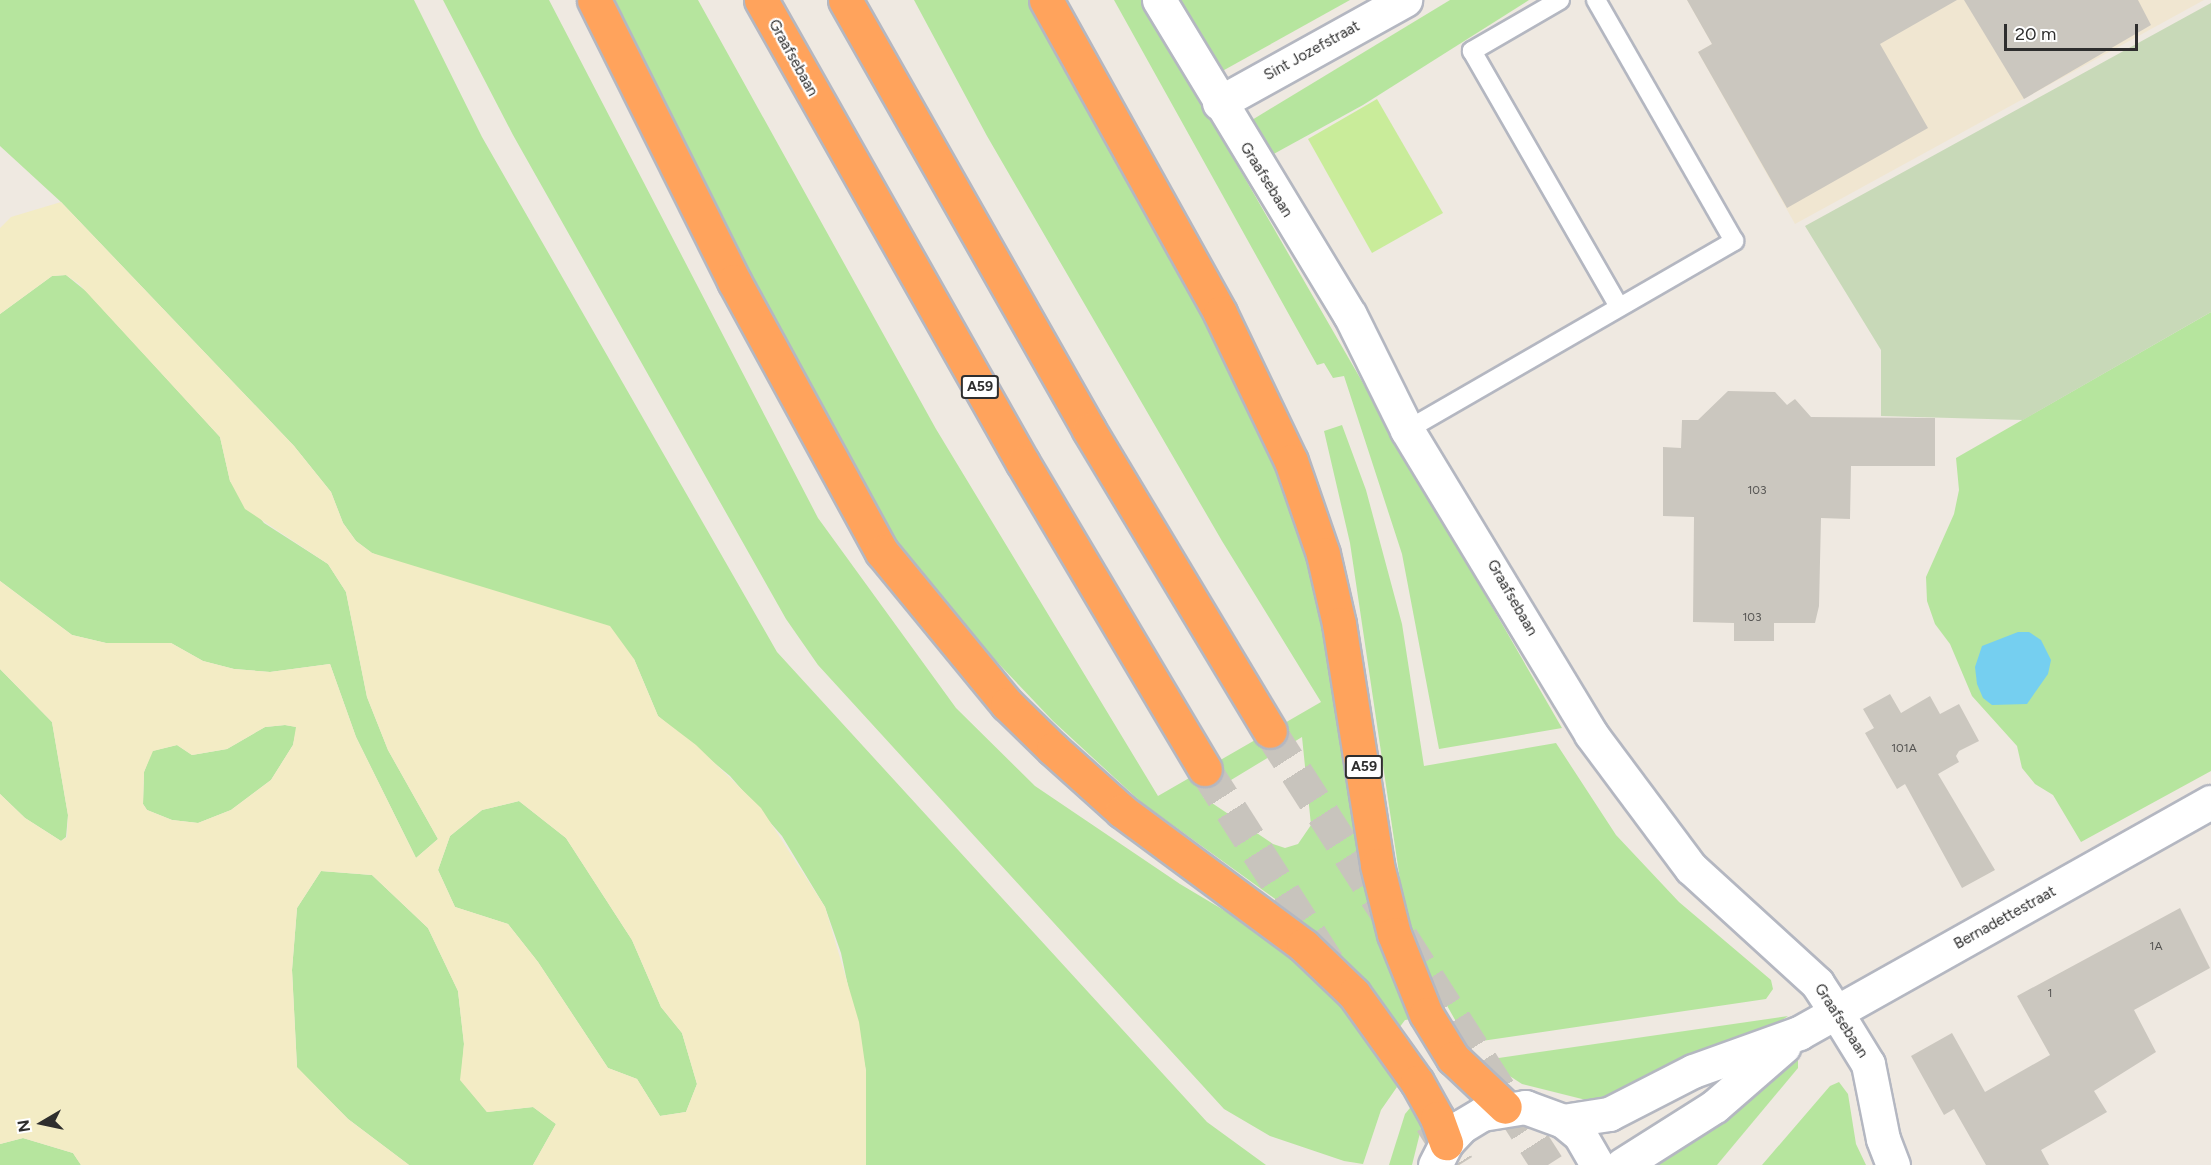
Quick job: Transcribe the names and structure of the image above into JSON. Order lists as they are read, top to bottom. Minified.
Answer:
{"streets":{"highway":["Graafsebaan","A59"],"street":["Sint Jozefstraat","Bernadettestraat"]},"crossings":[["Sint Jozefstraat","Graafsebaan"],["Graafsebaan","Bernadettestraat"]],"house_numbers":["103","103","101A","1A","1"],"scale_bar":"20 m","north":"left"}
